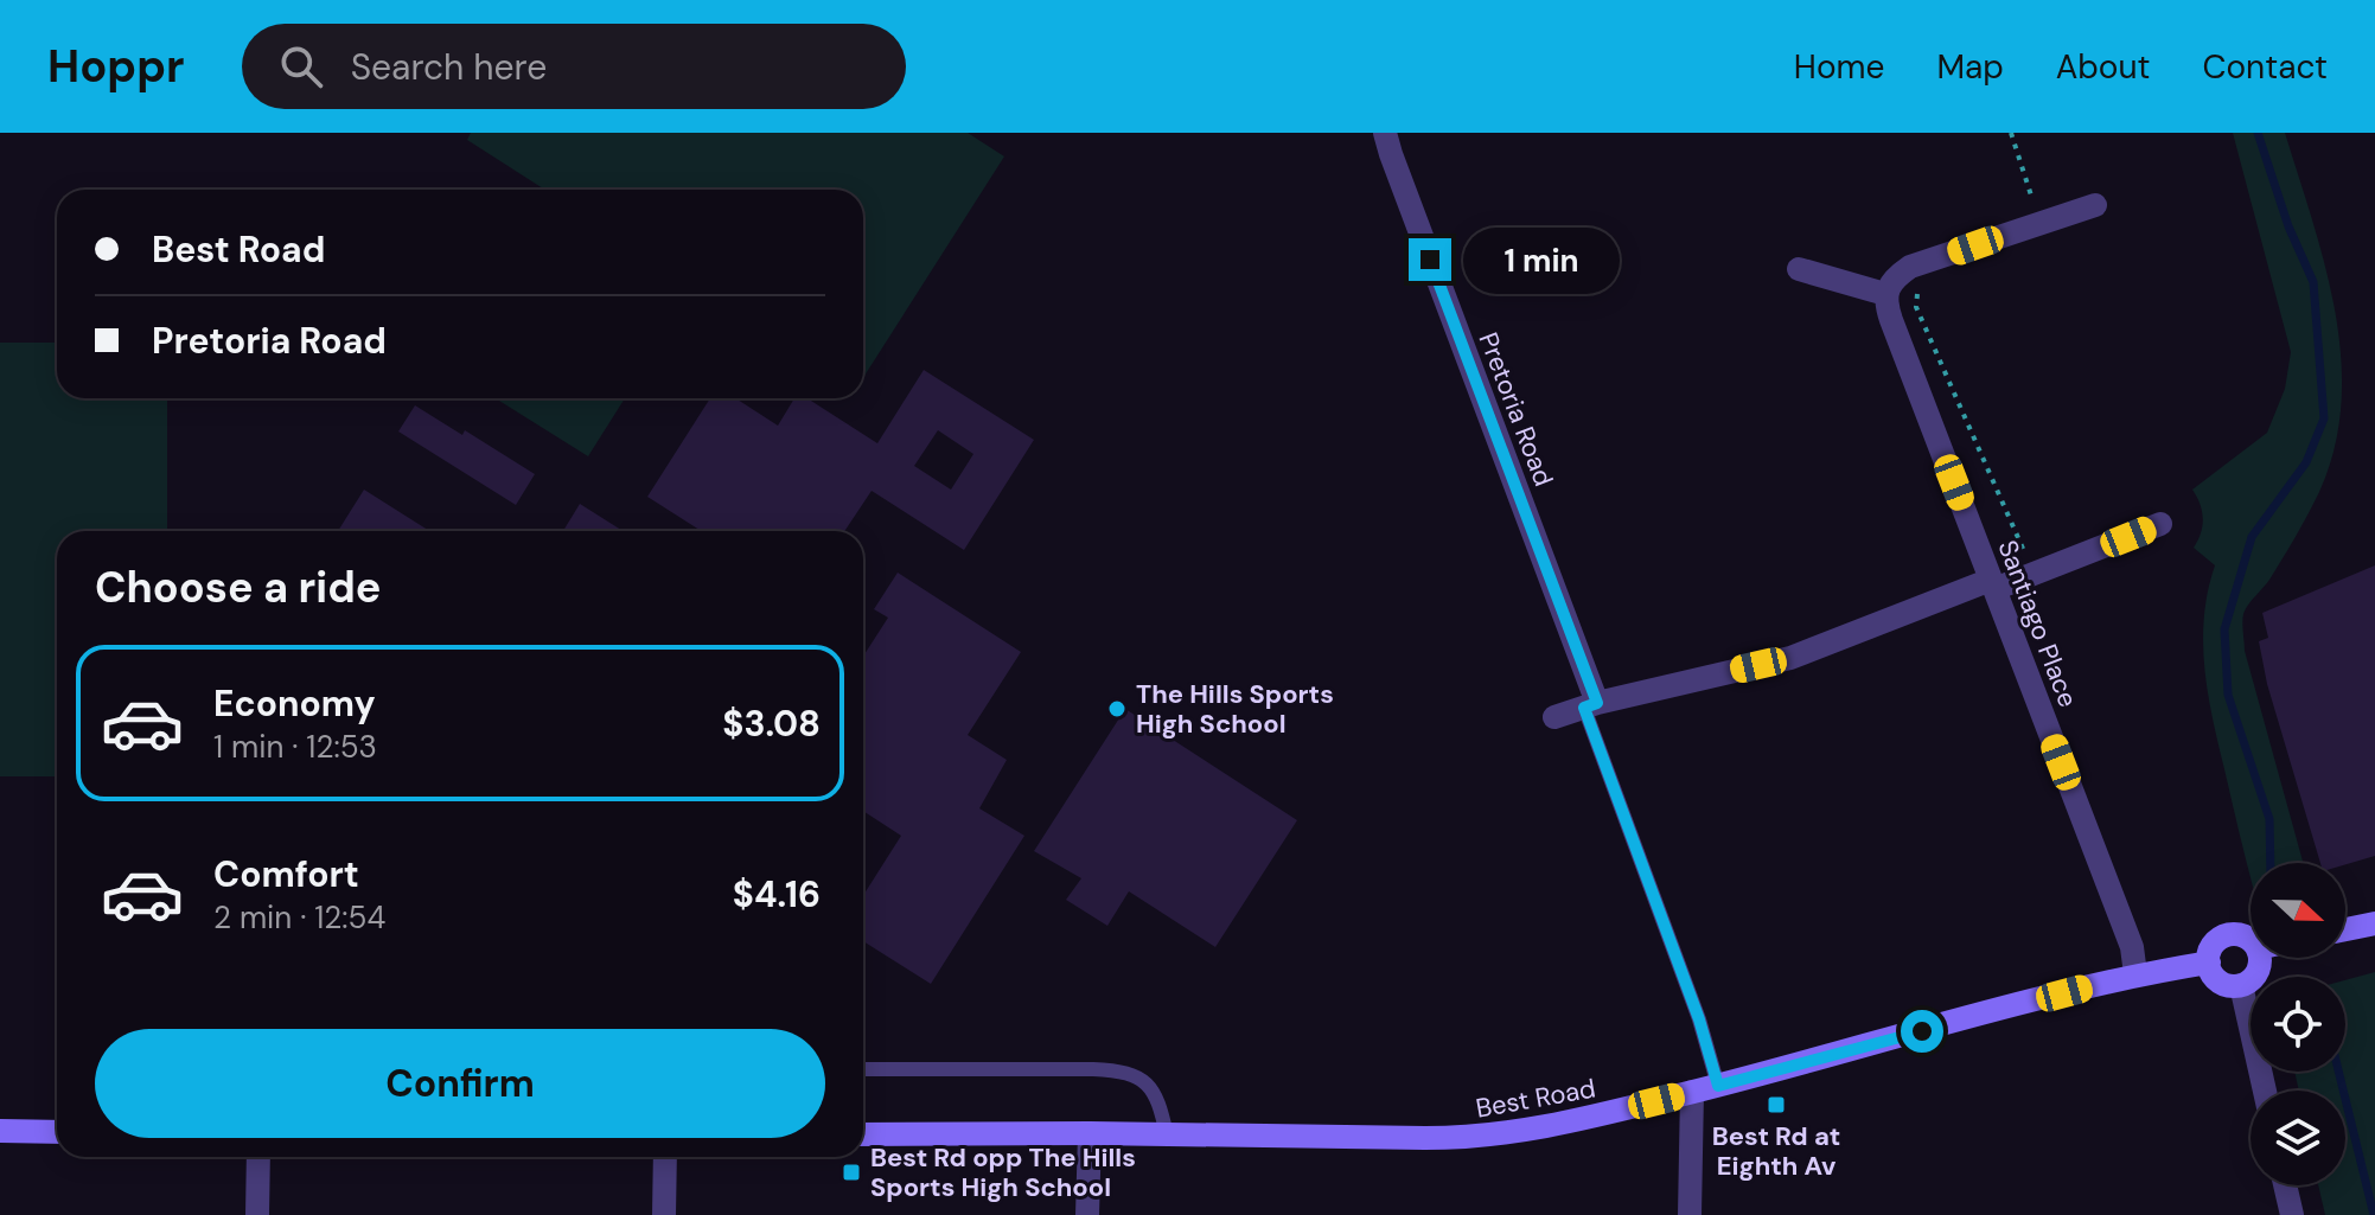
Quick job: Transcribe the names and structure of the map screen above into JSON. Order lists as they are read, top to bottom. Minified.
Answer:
{"streets":{"main road":["Best Road"],"street":["Pretoria Road","Santiago Place"]},"crossings":[["Santiago Place","Best Road"]],"places":{"other":["The Hills Sports High School"],"transit":["Best Rd at Eighth Av","Best Rd opp The Hills Sports High School"]},"north":"right","page":{"header":"Hoppr","search":"Search here","nav":["Home","Map","About","Contact"],"banner":["Best Road","Pretoria Road"],"bubble":"1 min","heading":"Choose a ride","list":[{"name":"Economy","note":"1 min · 12:53","value":"$3.08"},{"name":"Comfort","note":"2 min · 12:54","value":"$4.16"}],"buttons":"Confirm"}}
